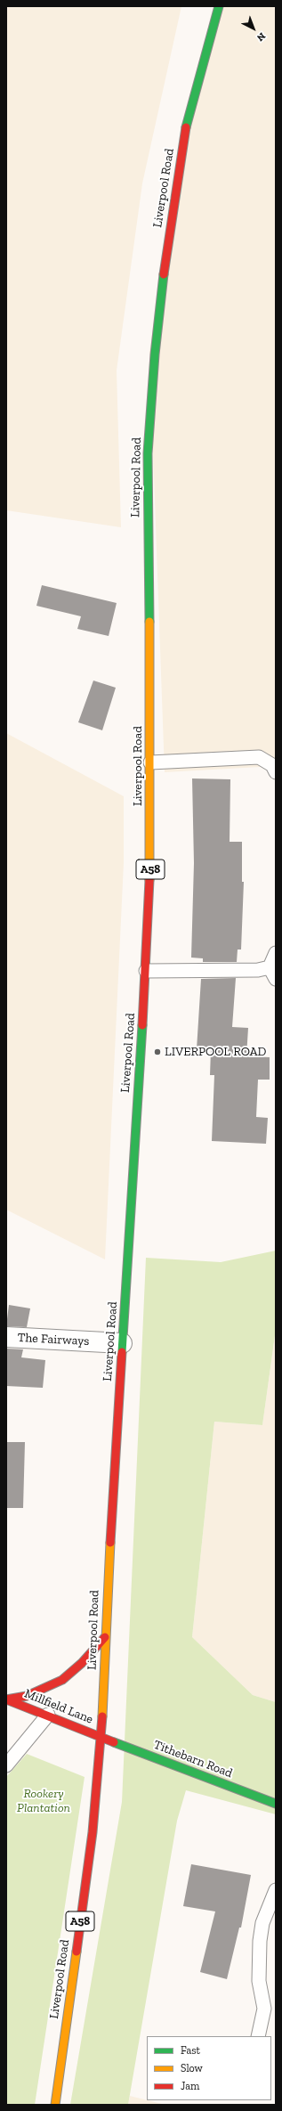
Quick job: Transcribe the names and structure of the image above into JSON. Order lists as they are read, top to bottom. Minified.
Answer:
{"streets":{"main road":["Liverpool Road","A58","Millfield Lane","Tithebarn Road"],"street":["The Fairways"]},"crossings":[["Liverpool Road","The Fairways"],["Liverpool Road","Millfield Lane"],["Liverpool Road","Tithebarn Road"],["Millfield Lane","Tithebarn Road"]],"parks":["Rookery Plantation"],"places":["LIVERPOOL ROAD"],"legend":["Fast","Slow","Jam"],"north":"bottom right"}
